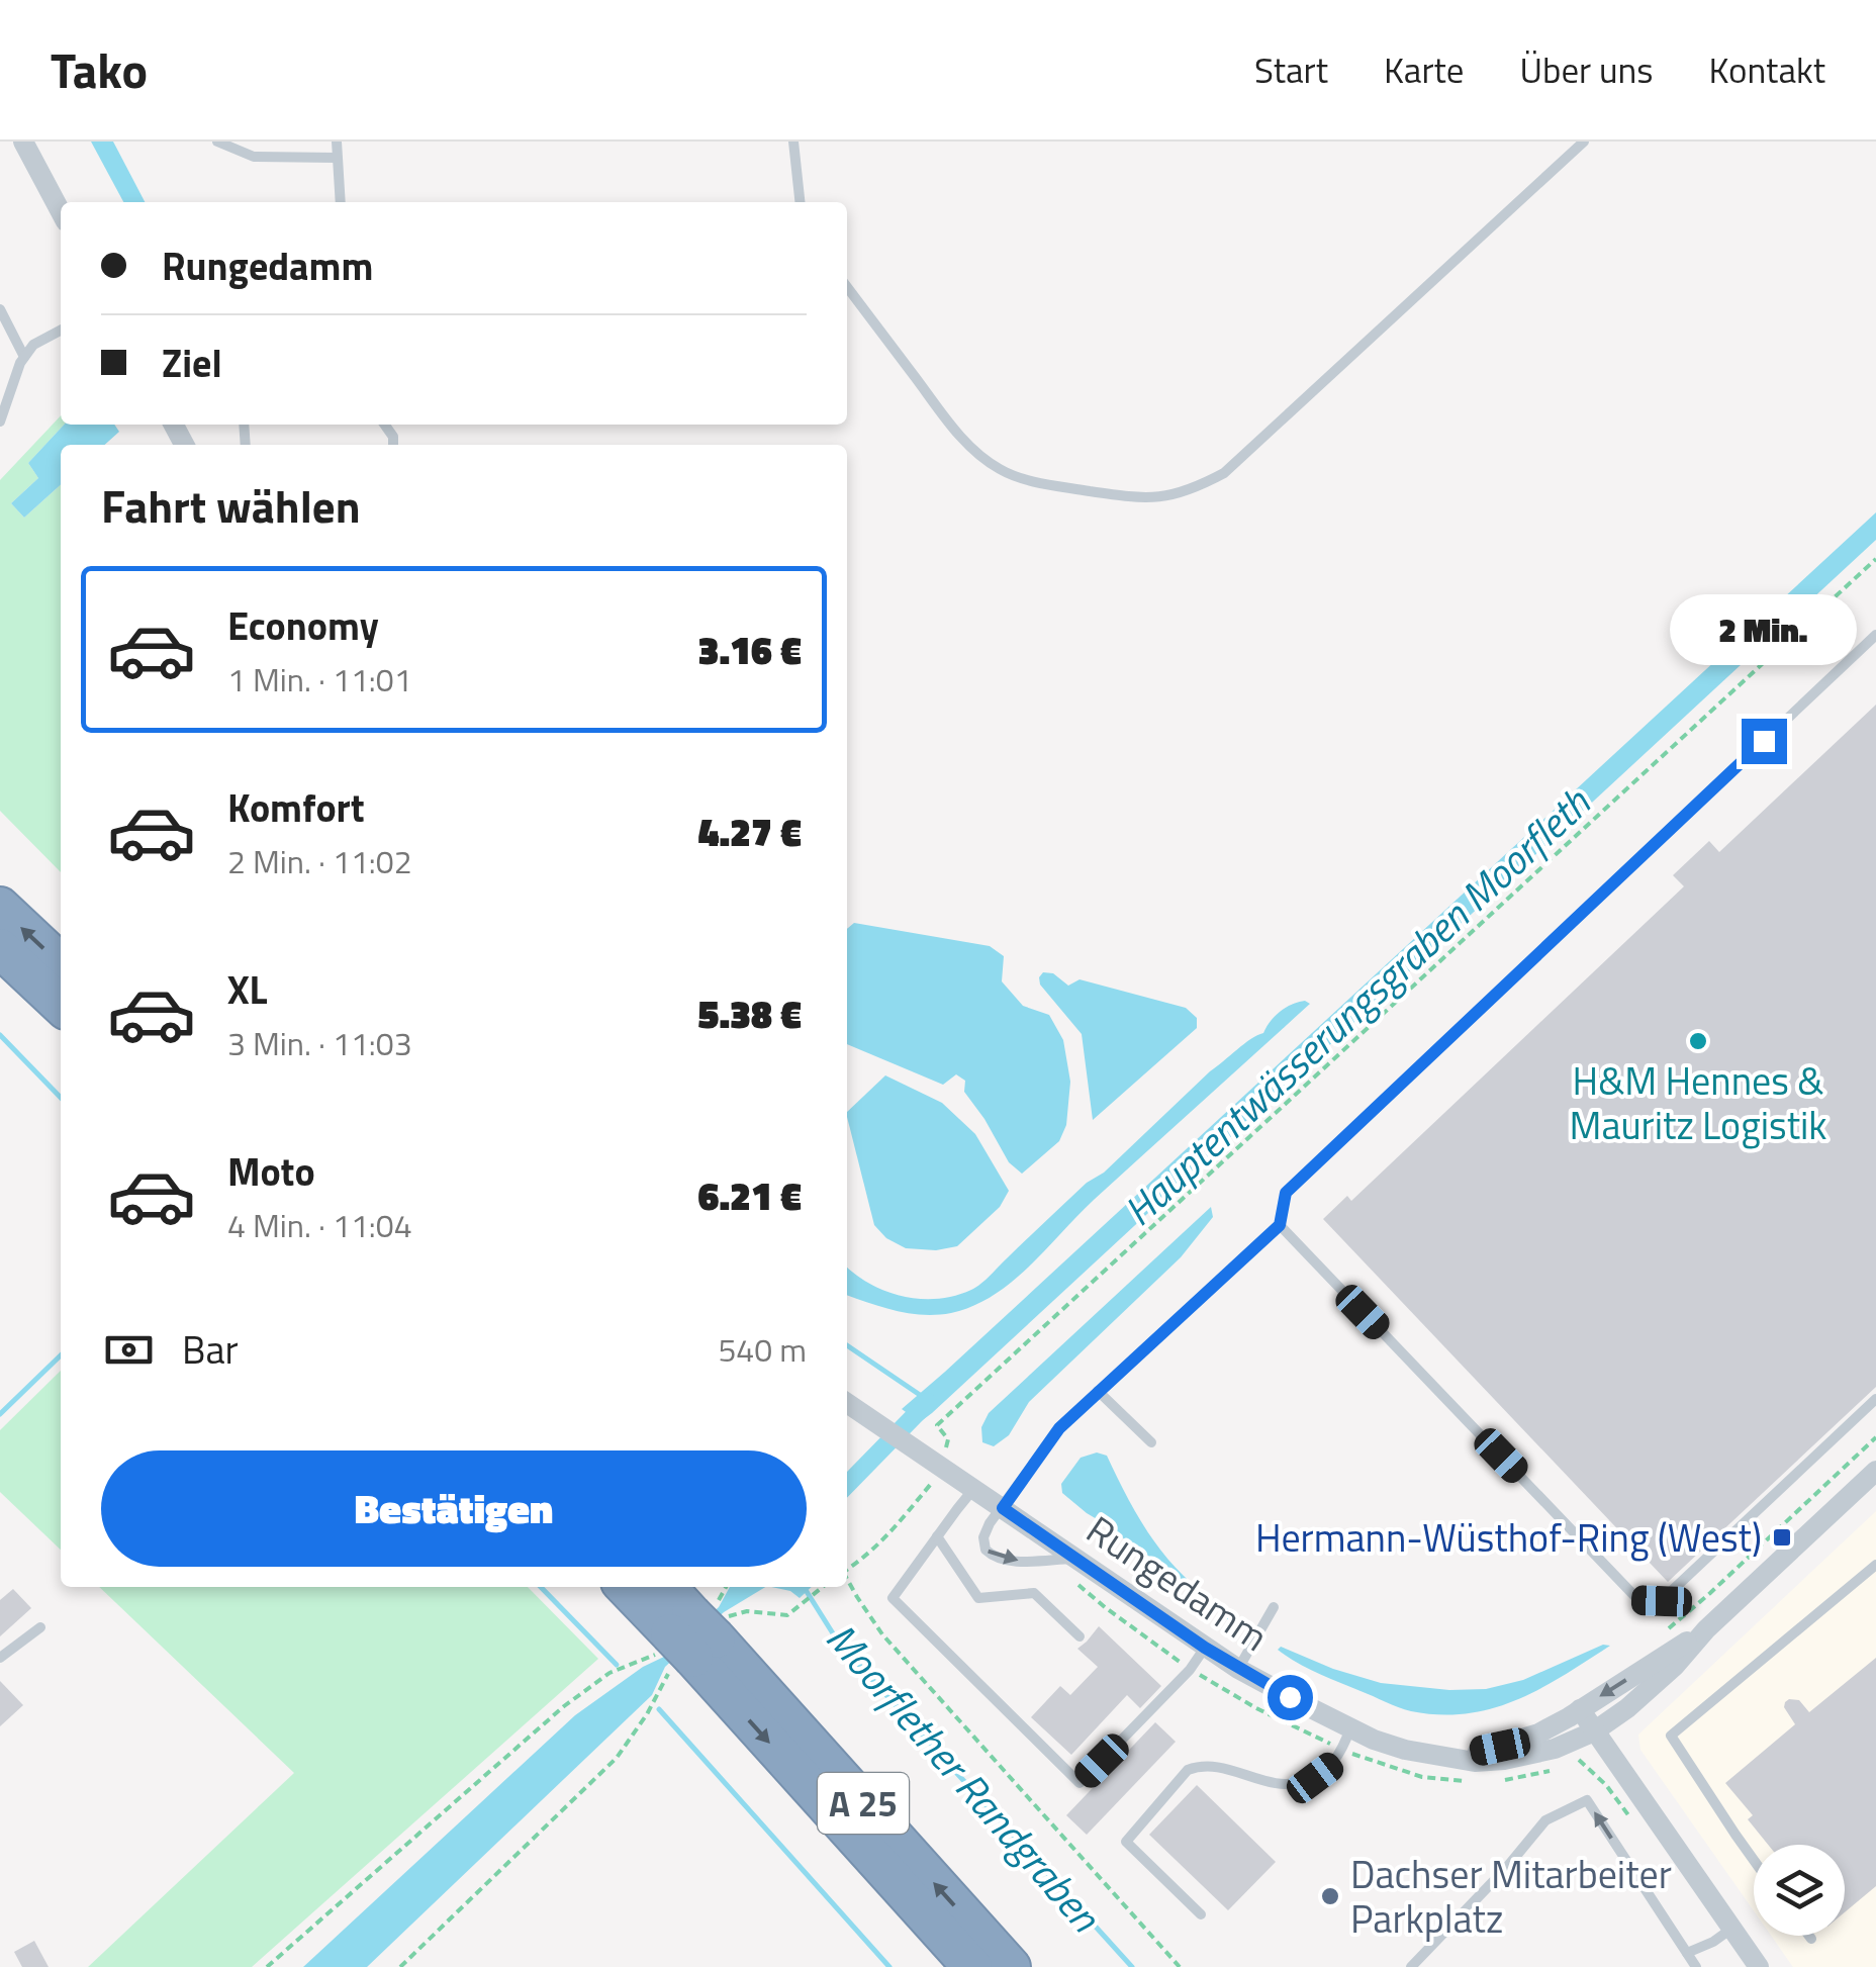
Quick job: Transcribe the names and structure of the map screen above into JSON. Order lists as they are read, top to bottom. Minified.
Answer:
{"streets":{"highway":["A 25"],"street":["Rungedamm"]},"water":["Hauptentwässerungsgraben Moorfleth","Moorflether Randgraben"],"places":{"other":["H&M Hennes & Mauritz Logistik","Dachser Mitarbeiter Parkplatz"],"transit":["Hermann-Wüsthof-Ring (West)"]},"page":{"header":"Tako","nav":["Start","Karte","Über uns","Kontakt"],"banner":["Rungedamm","Ziel"],"heading":"Fahrt wählen","list":[{"name":"Economy","note":"1 Min. · 11:01","value":"3.16 €"},{"name":"Komfort","note":"2 Min. · 11:02","value":"4.27 €"},{"name":"XL","note":"3 Min. · 11:03","value":"5.38 €"},{"name":"Moto","note":"4 Min. · 11:04","value":"6.21 €"}],"bubble":"2 Min.","pay":["Bar","540 m"],"buttons":"Bestätigen"}}
